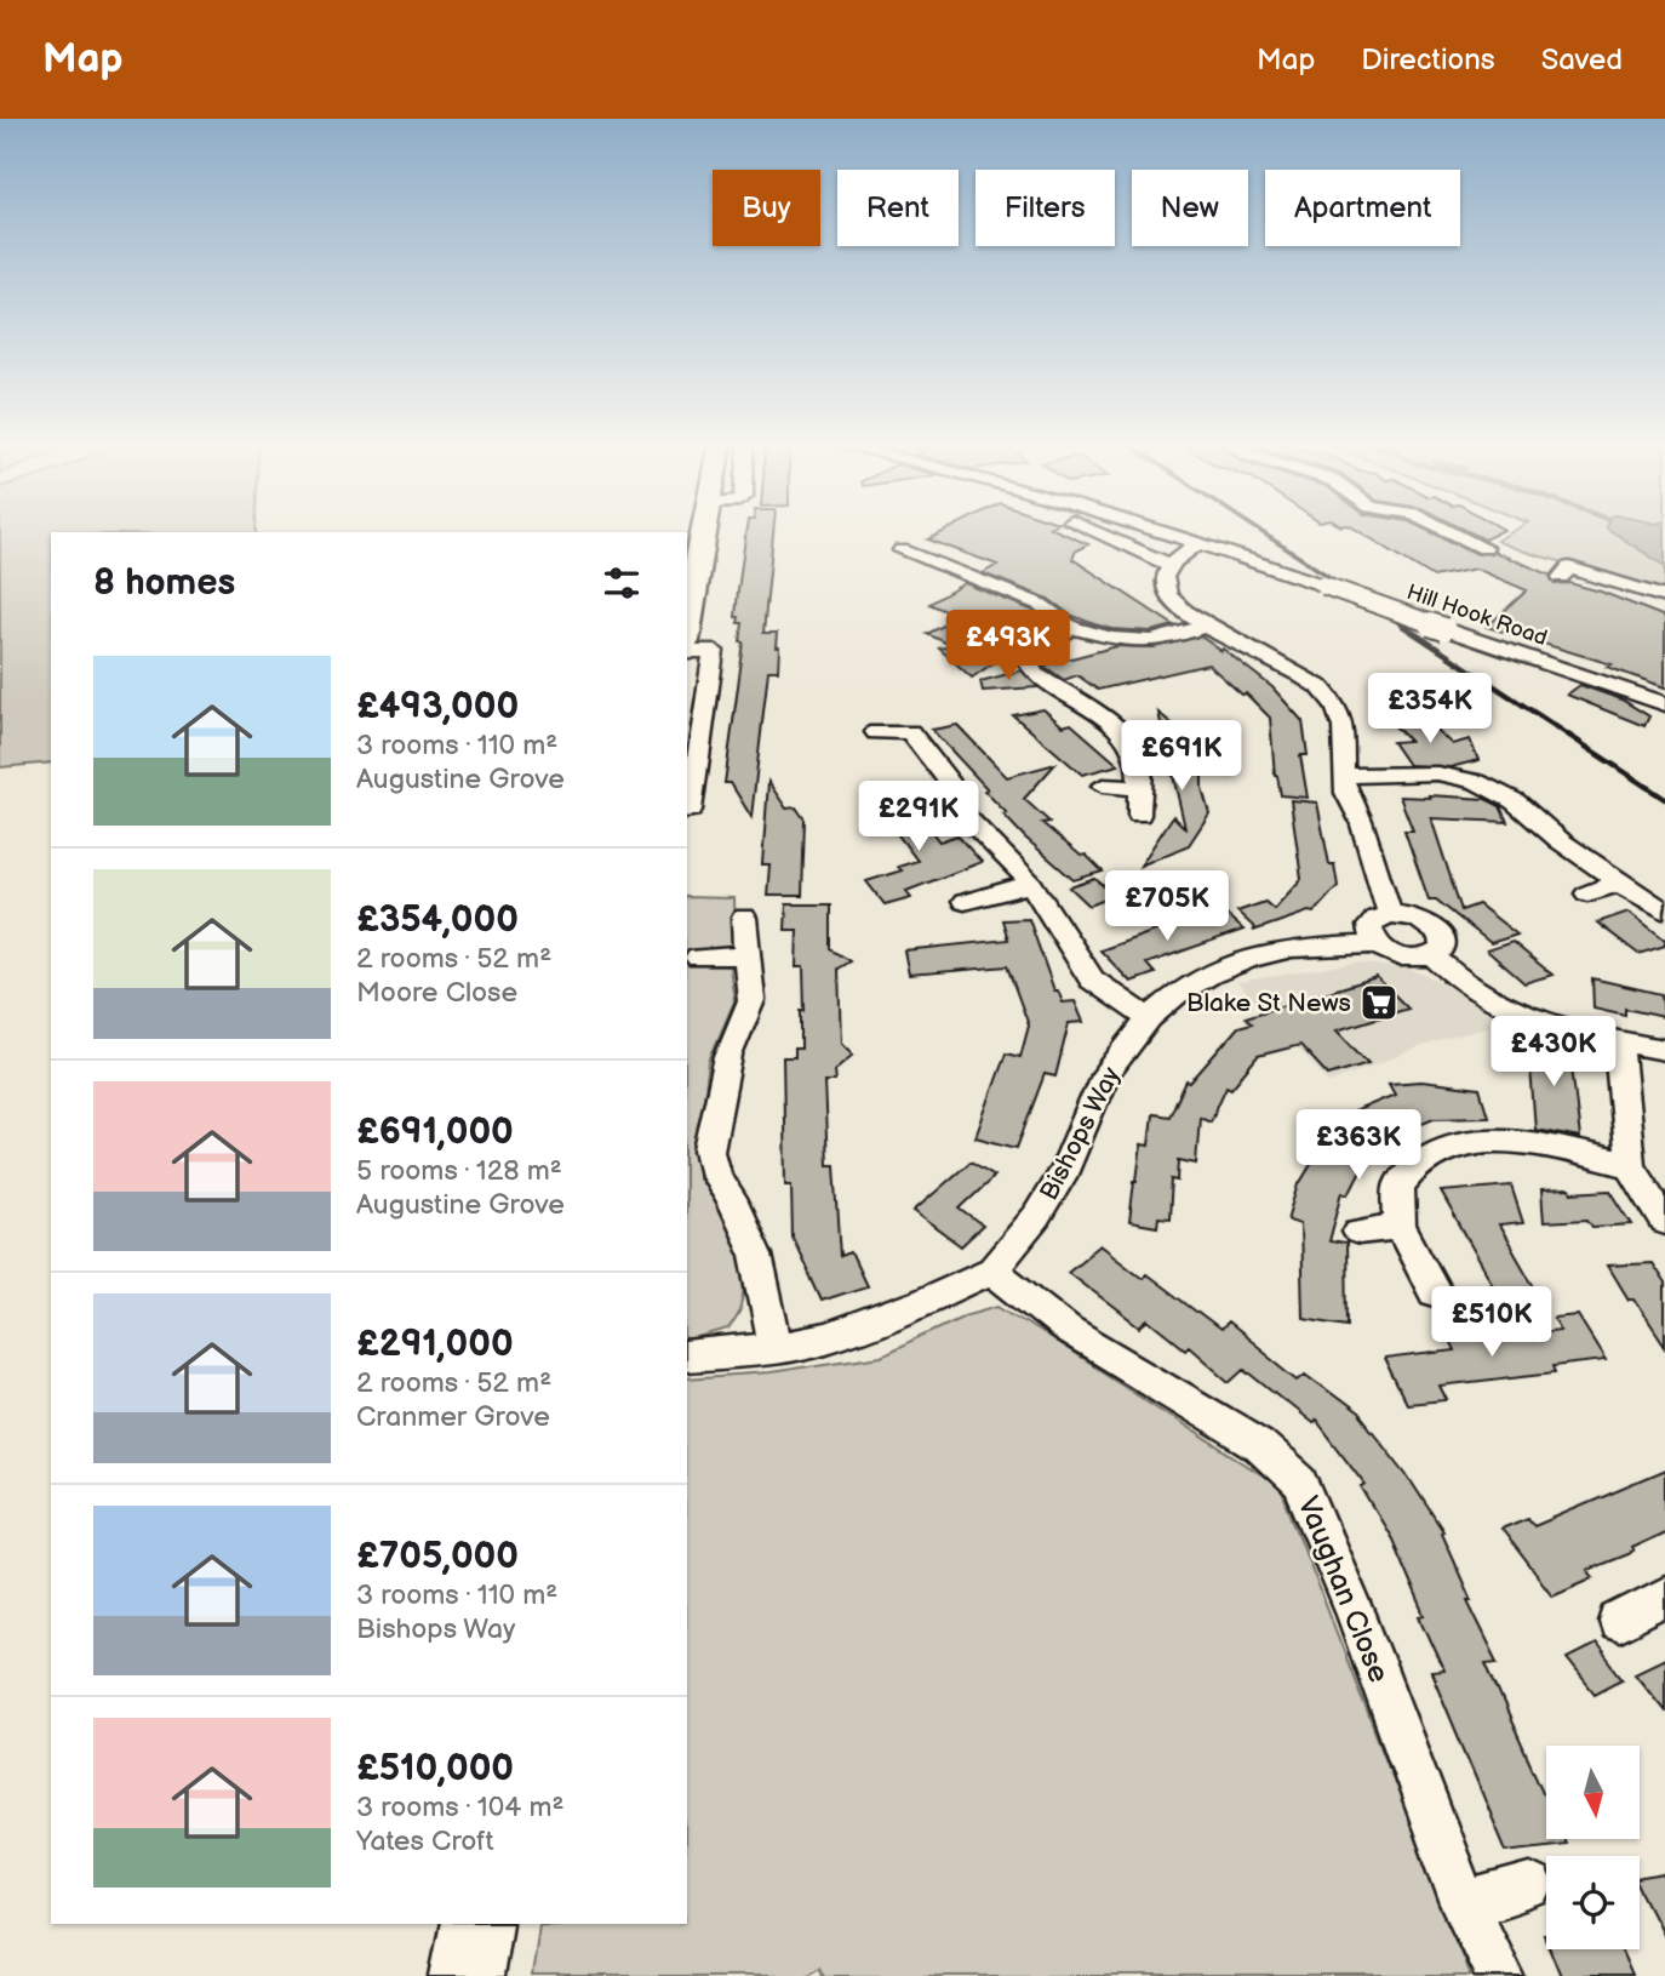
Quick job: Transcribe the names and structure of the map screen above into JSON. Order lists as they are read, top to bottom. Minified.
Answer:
{"streets":{"street":["Hill Hook Road","Bishops Way","Vaughan Close"]},"crossings":[["Bishops Way","Vaughan Close"]],"places":{"supermarket":["Blake St News"]},"north":"bottom","page":{"header":"Map","nav":["Map","Directions","Saved"],"chip":["Buy","Rent","Filters","New","Apartment"],"heading":"8 homes","price":["£493K","£354K","£691K","£291K","£705K","£430K","£363K","£510K"],"list":[{"name":"£493,000","note":"3 rooms · 110 m² · Augustine Grove"},{"name":"£354,000","note":"2 rooms · 52 m² · Moore Close"},{"name":"£691,000","note":"5 rooms · 128 m² · Augustine Grove"},{"name":"£291,000","note":"2 rooms · 52 m² · Cranmer Grove"},{"name":"£705,000","note":"3 rooms · 110 m² · Bishops Way"},{"name":"£510,000","note":"3 rooms · 104 m² · Yates Croft"}]}}
